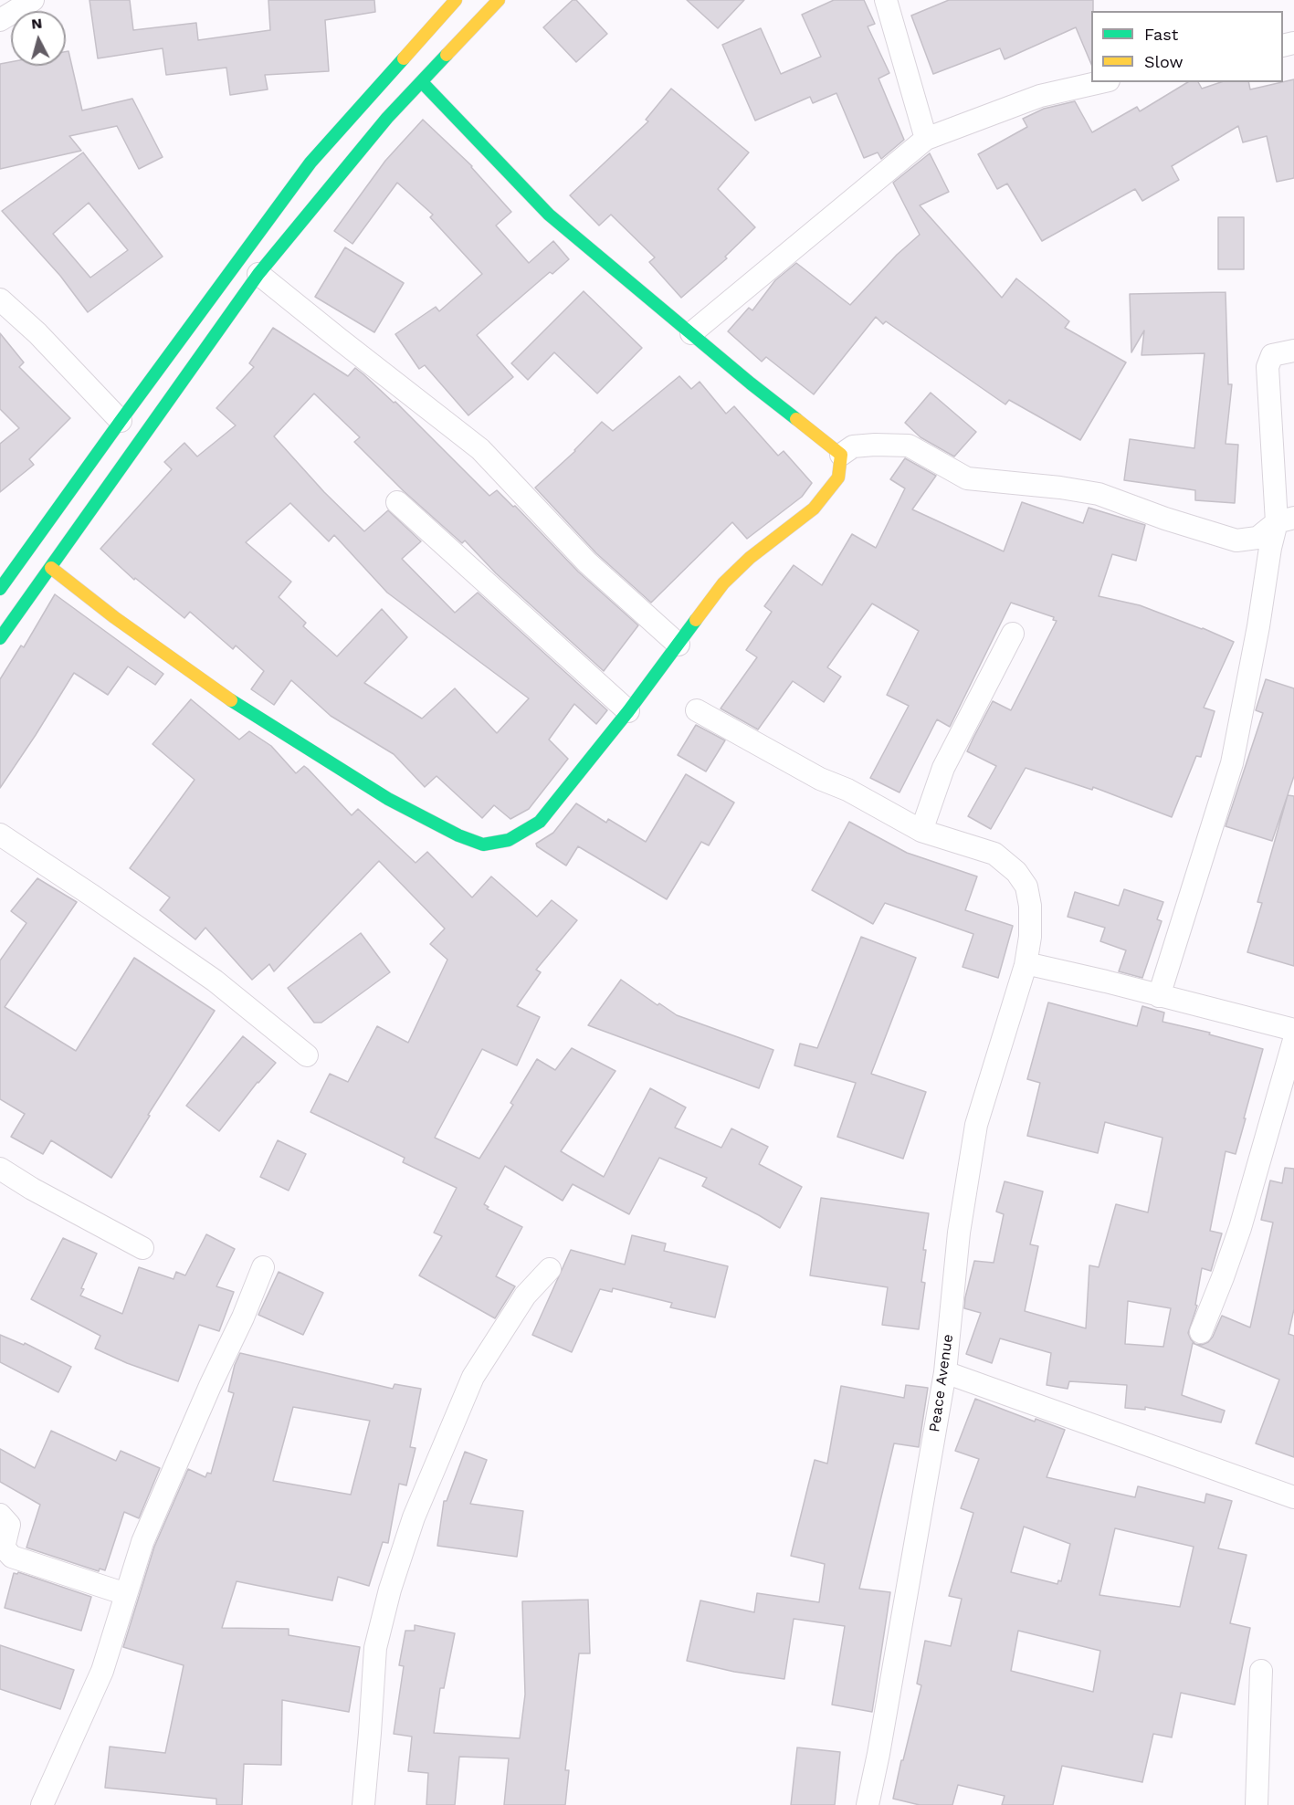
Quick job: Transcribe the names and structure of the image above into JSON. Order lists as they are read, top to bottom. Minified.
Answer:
{"streets":{"street":["Peace Avenue"]},"legend":["Fast","Slow"],"north":"top"}
